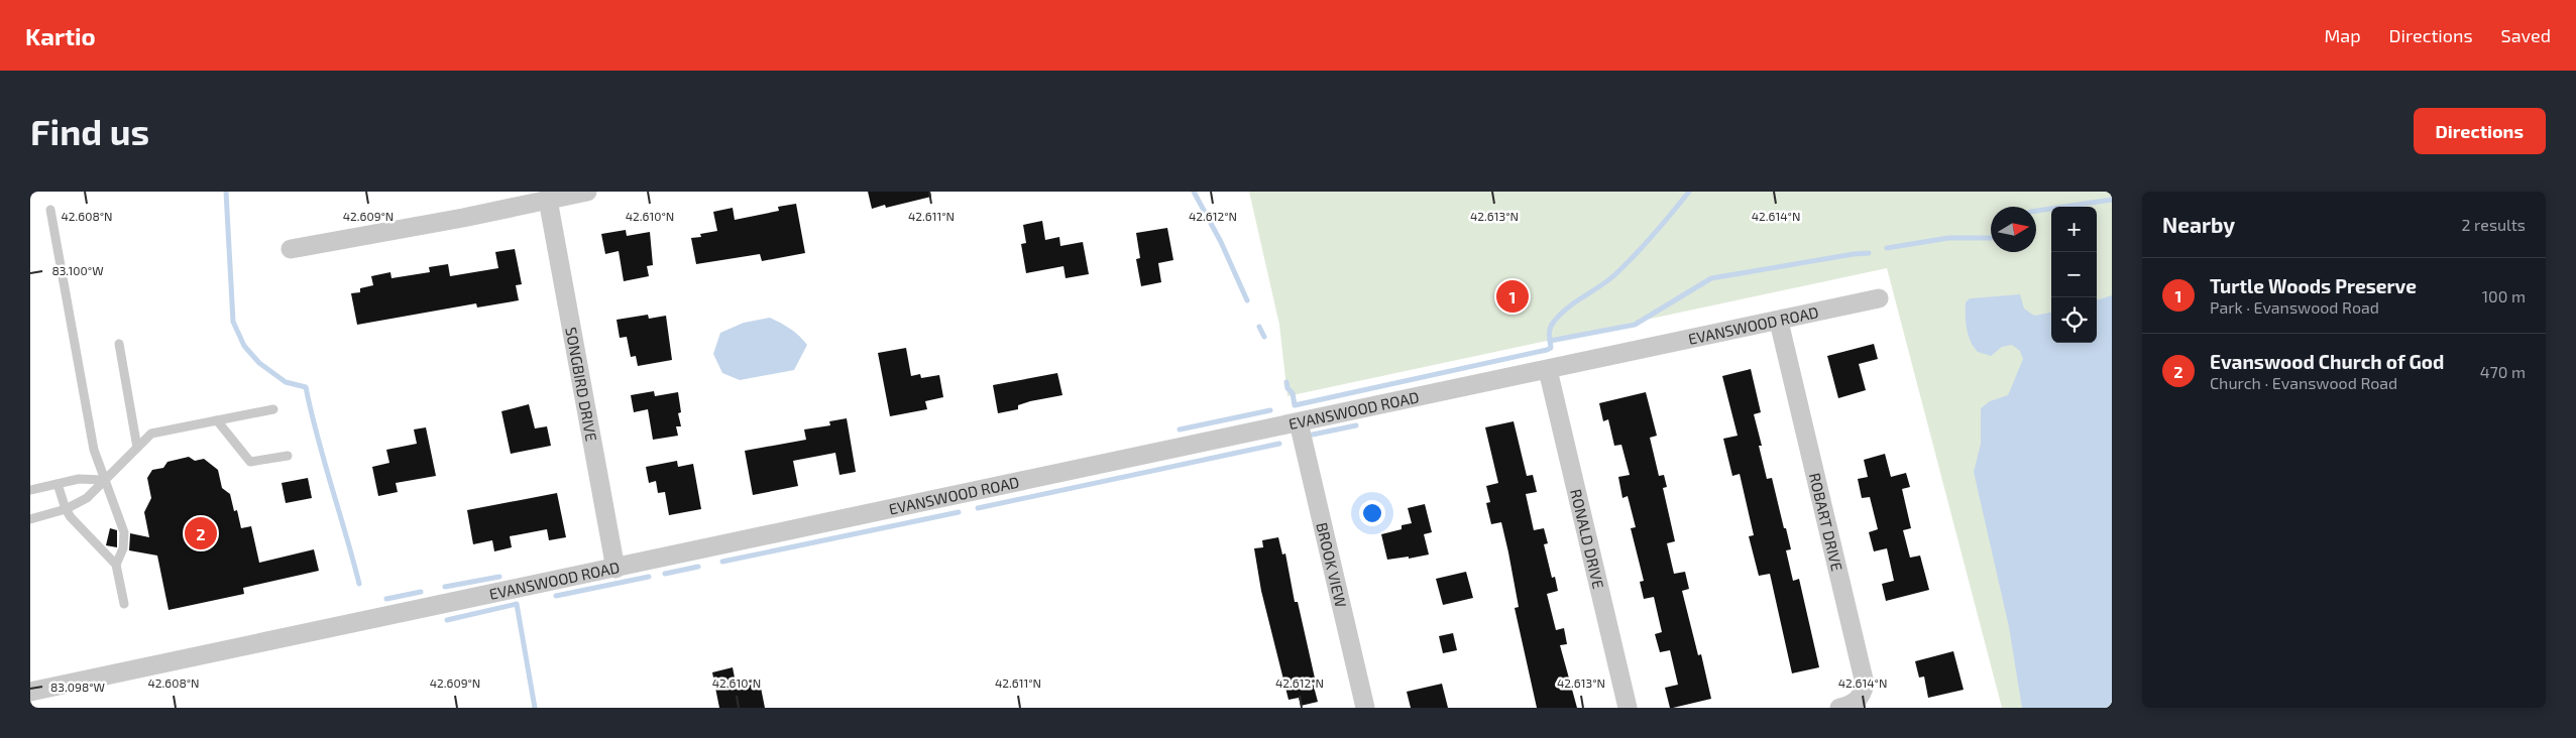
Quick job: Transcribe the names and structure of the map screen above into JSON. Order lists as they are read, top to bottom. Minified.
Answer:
{"streets":{"street":["EVANSWOOD ROAD","SONGBIRD DRIVE","ROBART DRIVE","RONALD DRIVE","BROOK VIEW"]},"crossings":[["EVANSWOOD ROAD","SONGBIRD DRIVE"],["EVANSWOOD ROAD","ROBART DRIVE"],["EVANSWOOD ROAD","RONALD DRIVE"],["EVANSWOOD ROAD","BROOK VIEW"]],"north":"right","page":{"header":"Kartio","nav":["Map","Directions","Saved"],"buttons":"Directions","title":"Find us","heading":["Nearby","2 results"],"map_buttons":["+","−"],"list":[{"mark":"1","name":"Turtle Woods Preserve","note":"Park · Evanswood Road","value":"100 m"},{"mark":"2","name":"Evanswood Church of God","note":"Church · Evanswood Road","value":"470 m"}],"pins":["1","2"]},"coordinates":["42.608°N","42.609°N","42.610°N","42.611°N","42.612°N","42.613°N","42.614°N","83.100°W","83.098°W"]}
